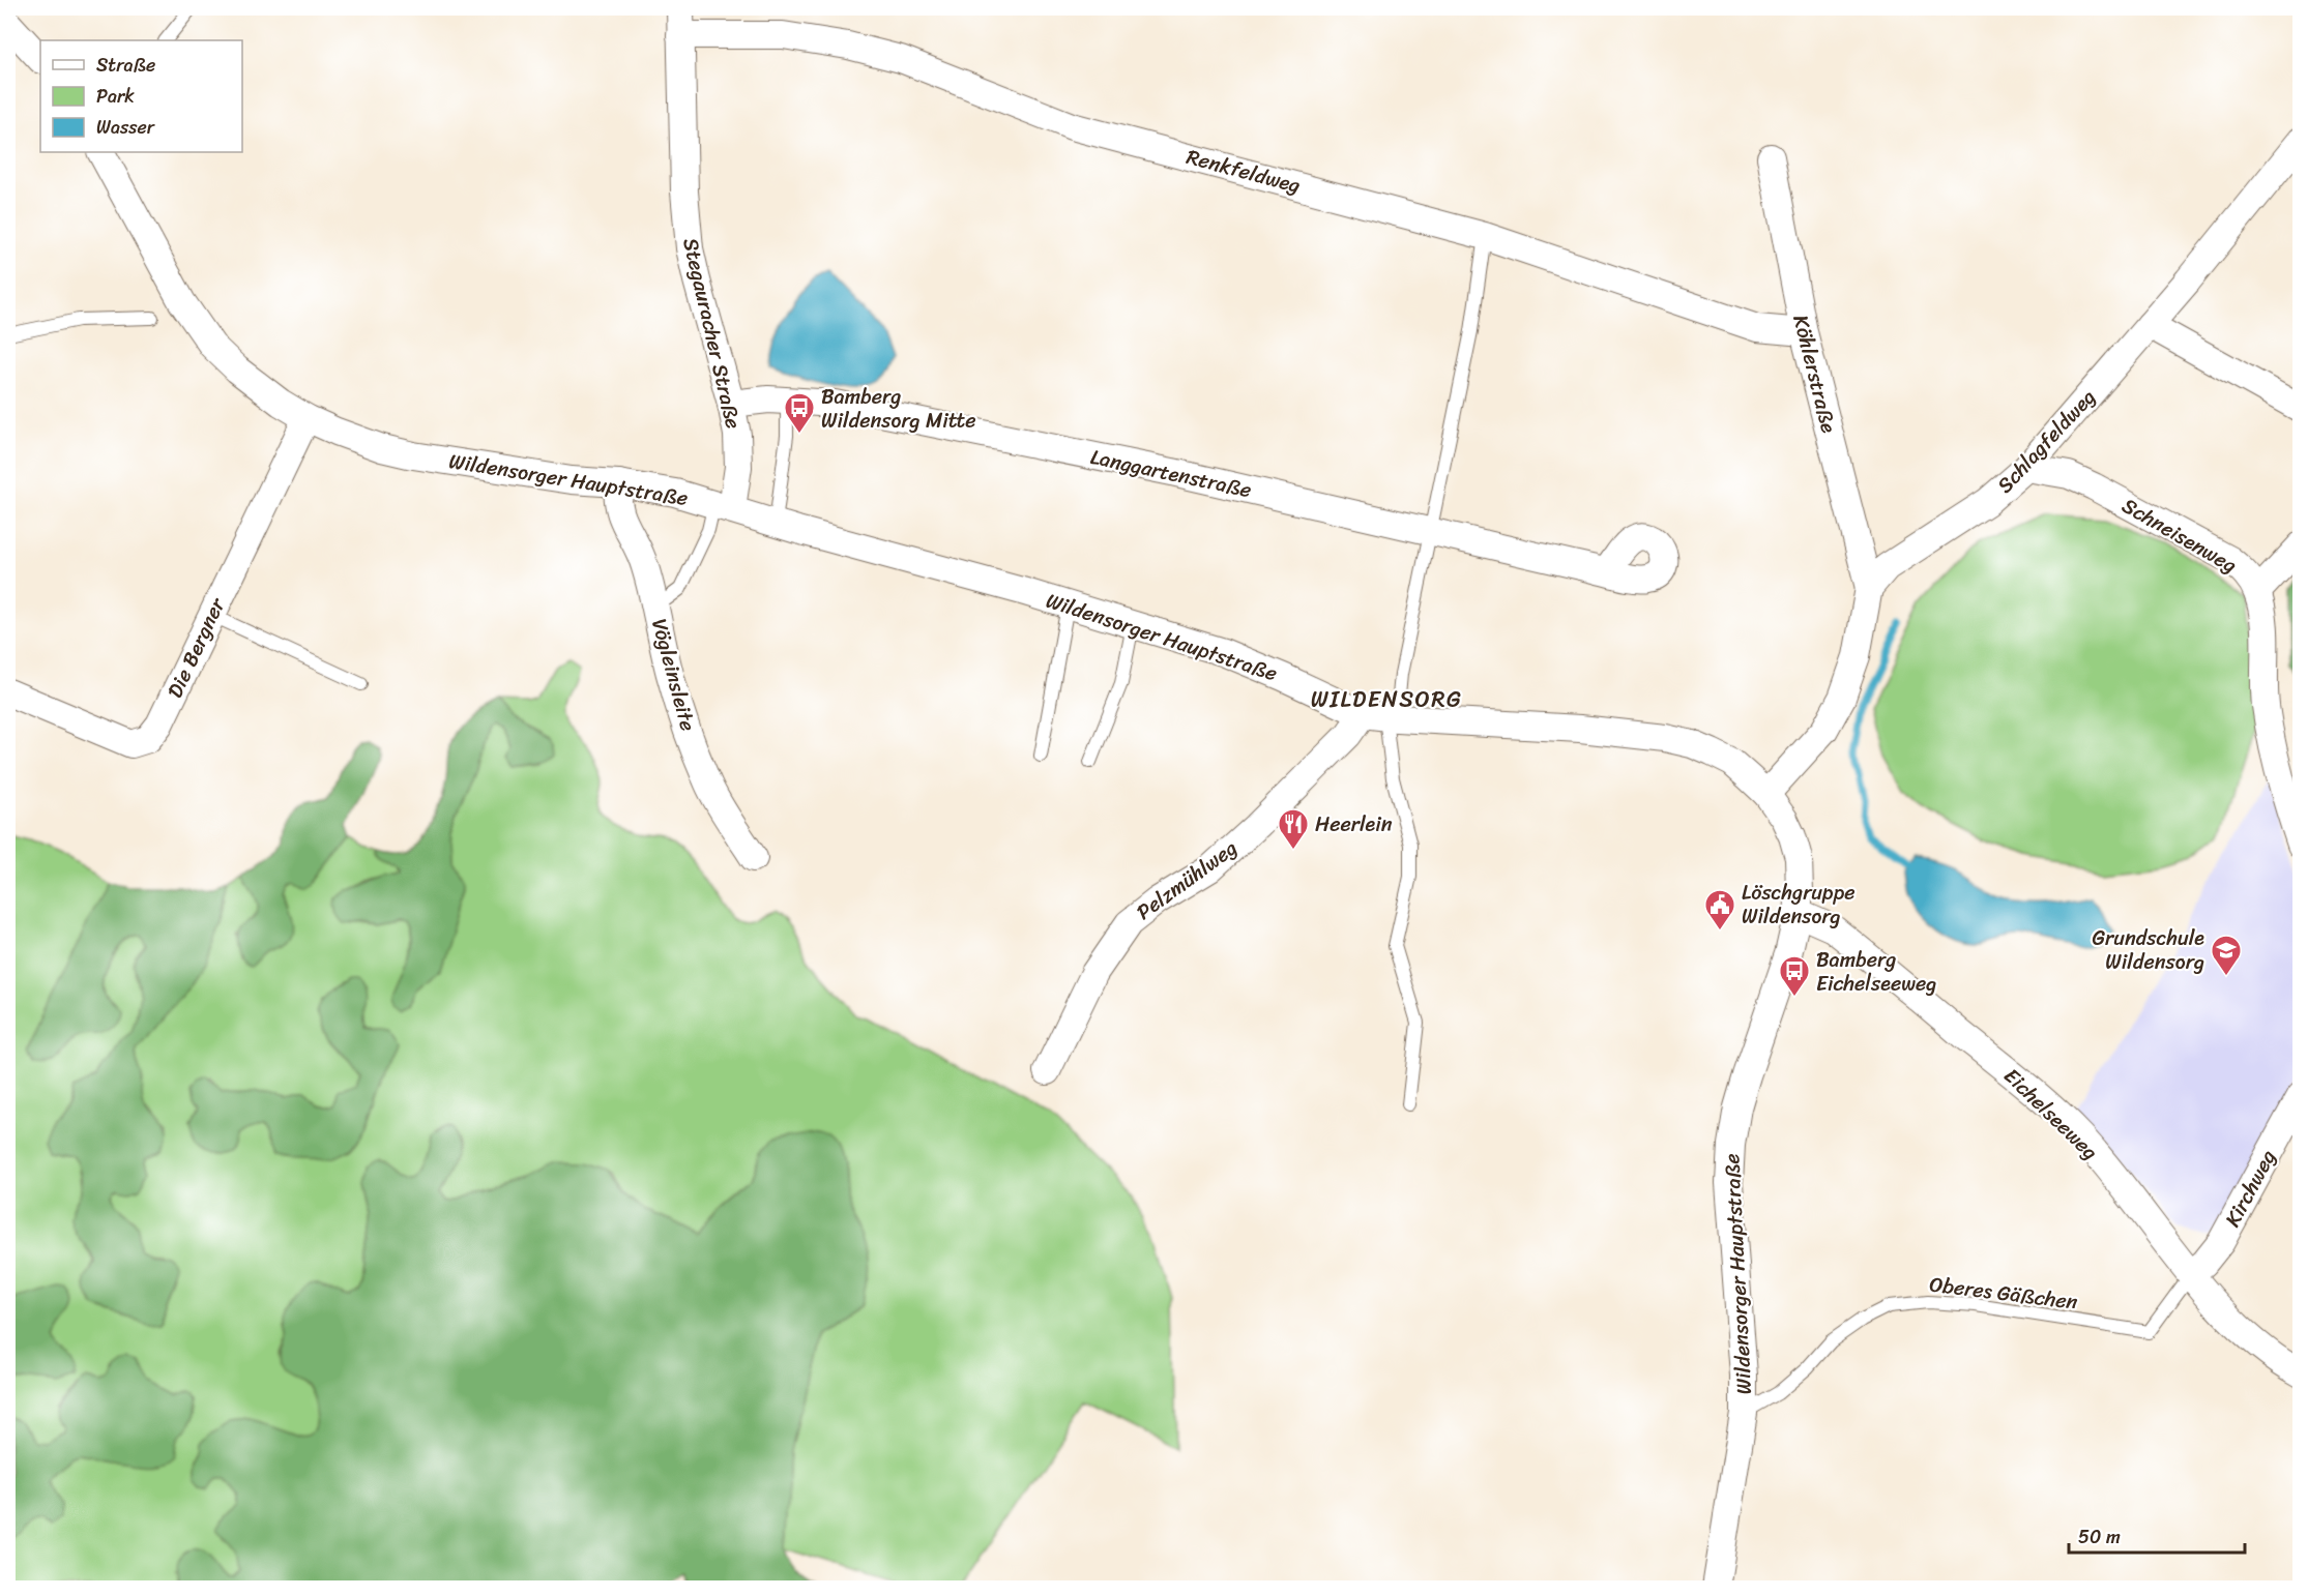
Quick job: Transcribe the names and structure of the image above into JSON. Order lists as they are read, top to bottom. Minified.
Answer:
{"streets":{"street":["Renkfeldweg","Stegauracher Straße","Köhlerstraße","Schlagfeldweg","Langgartenstraße","Wildensorger Hauptstraße","Schneisenweg","Die Bergner","Vögleinsleite","Pelzmühlweg","Eichelseeweg","Kirchweg"],"lane":["Oberes Gäßchen"]},"crossings":[["Renkfeldweg","Stegauracher Straße"],["Renkfeldweg","Köhlerstraße"],["Stegauracher Straße","Langgartenstraße"],["Stegauracher Straße","Wildensorger Hauptstraße"],["Köhlerstraße","Schlagfeldweg"],["Schlagfeldweg","Schneisenweg"],["Wildensorger Hauptstraße","Die Bergner"],["Wildensorger Hauptstraße","Vögleinsleite"],["Wildensorger Hauptstraße","Pelzmühlweg"],["Wildensorger Hauptstraße","Eichelseeweg"],["Wildensorger Hauptstraße","Oberes Gäßchen"],["Eichelseeweg","Kirchweg"],["Eichelseeweg","Oberes Gäßchen"],["Kirchweg","Oberes Gäßchen"]],"districts":["WILDENSORG"],"places":{"bus stop":["Bamberg Wildensorg Mitte","Bamberg Eichelseeweg"],"restaurant":["Heerlein"],"public building":["Löschgruppe Wildensorg"],"school or university":["Grundschule Wildensorg"]},"legend":["Straße","Park","Wasser"],"scale_bar":"50 m"}
